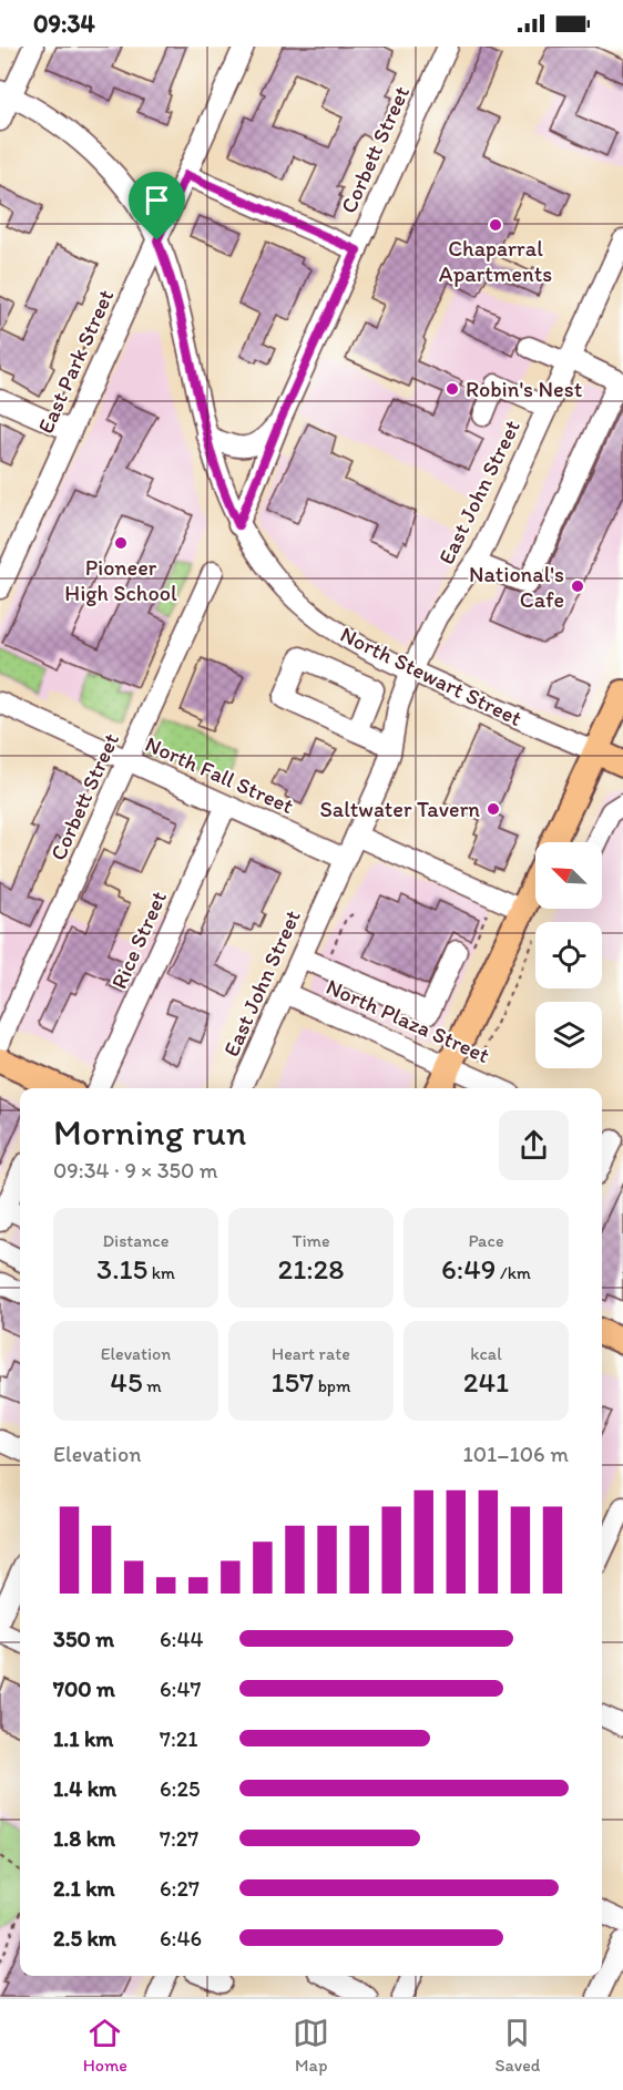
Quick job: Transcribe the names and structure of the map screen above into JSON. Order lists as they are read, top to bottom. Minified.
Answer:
{"streets":{"main road":["North Stewart Street"],"street":["Corbett Street","East Park Street","East John Street","North Fall Street","Rice Street","North Plaza Street"]},"crossings":[["Corbett Street","North Stewart Street"],["Corbett Street","North Fall Street"],["East Park Street","North Stewart Street"],["East John Street","North Stewart Street"],["East John Street","North Fall Street"],["East John Street","North Plaza Street"],["North Fall Street","Rice Street"]],"places":["Chaparral Apartments","Robin's Nest","Pioneer High School","National's Cafe","Saltwater Tavern"],"north":"top left","page":{"status":"09:34","heading":["Morning run","09:34 · 9 × 350 m"],"stats":[["Distance","3.15 km"],["Time","21:28"],["Pace","6:49 /km"],["Elevation","45 m"],["Heart rate","157 bpm"],["kcal","241"]],"chart":["Elevation","101–106 m"],"list":[{"name":"350 m","note":"6:44"},{"name":"700 m","note":"6:47"},{"name":"1.1 km","note":"7:21"},{"name":"1.4 km","note":"6:25"},{"name":"1.8 km","note":"7:27"},{"name":"2.1 km","note":"6:27"},{"name":"2.5 km","note":"6:46"}],"tabs":["Home","Map","Saved"]}}
